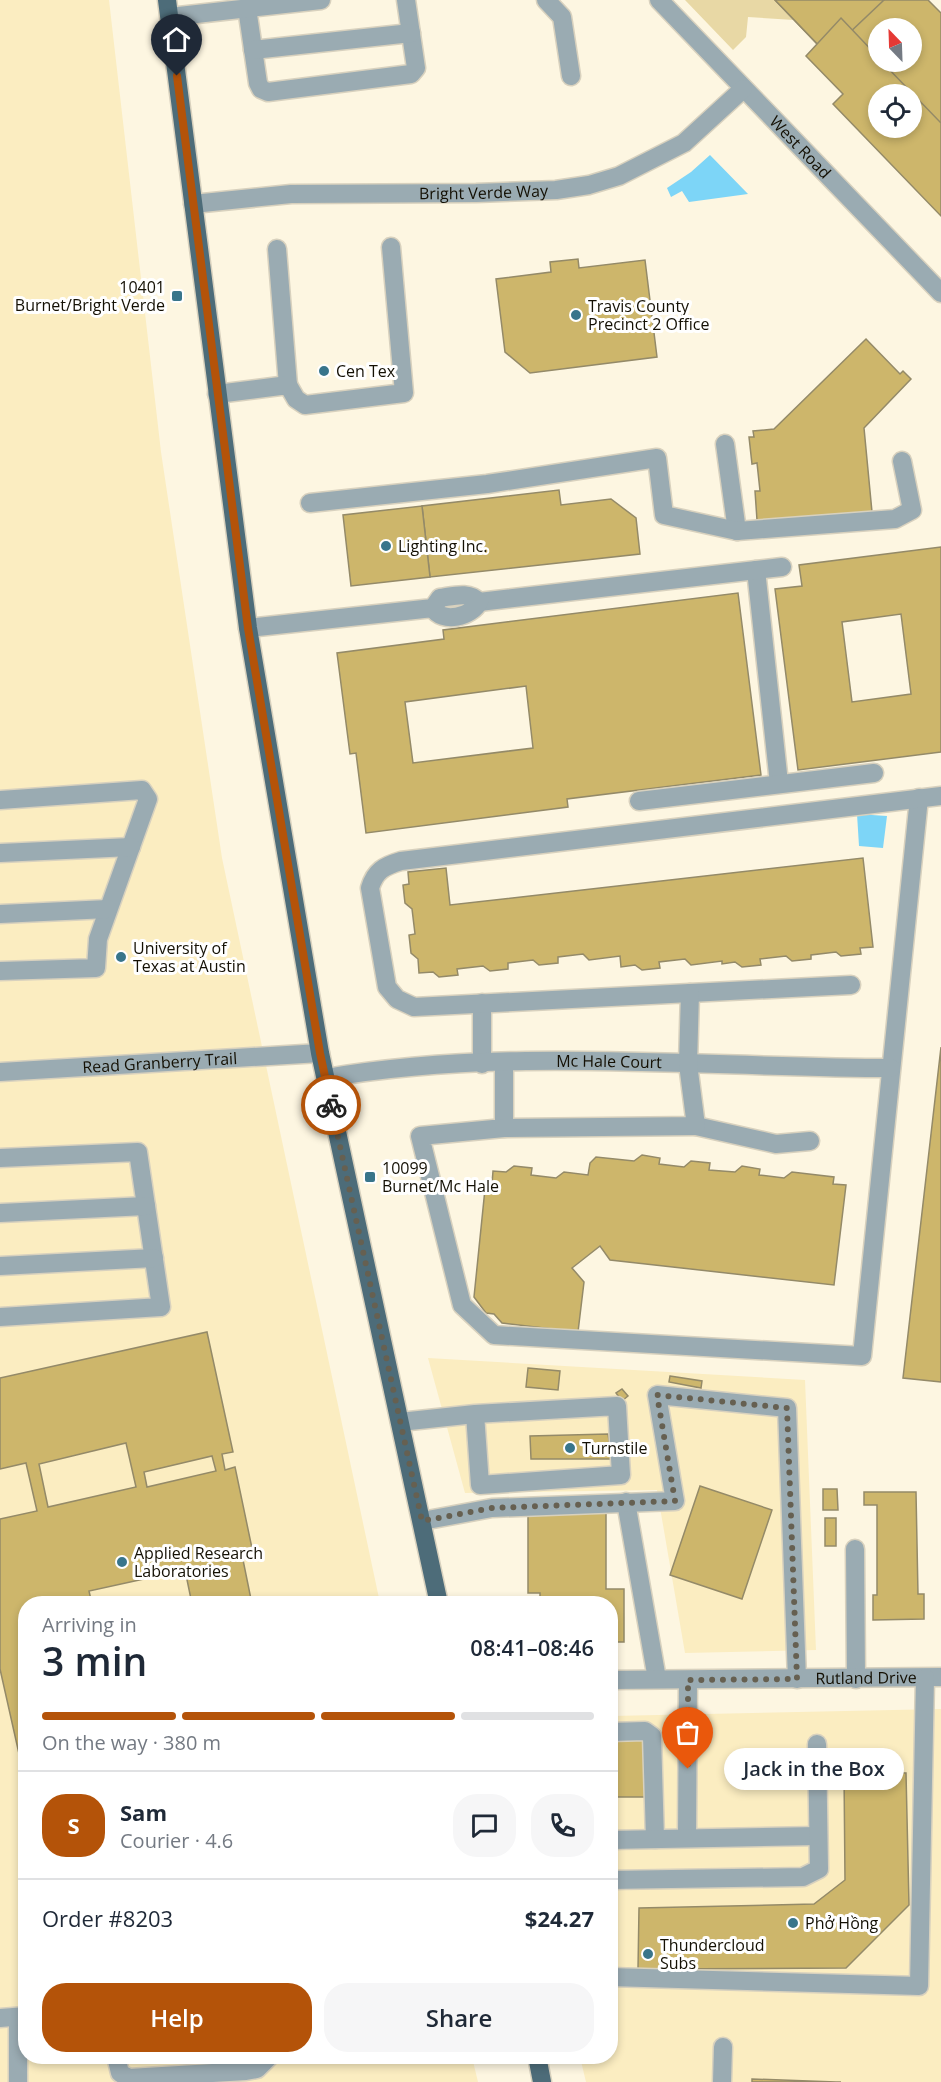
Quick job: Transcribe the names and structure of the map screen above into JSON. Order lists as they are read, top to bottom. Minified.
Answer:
{"streets":{"street":["West Road","Bright Verde Way","Read Granberry Trail","Mc Hale Court","Rutland Drive"]},"crossings":[["West Road","Bright Verde Way"]],"places":{"transit":["10401 Burnet/Bright Verde","10099 Burnet/Mc Hale"],"other":["Travis County Precinct 2 Office","Cen Tex","Lighting Inc.","University of Texas at Austin","Turnstile","Applied Research Laboratories","Jack in the Box","Phở Hồng","Thundercloud Subs"]},"north":"top left","page":{"heading":["3 min","Arriving in","08:41–08:46"],"panel":["Sam","Courier · 4.6","Order #8203","$24.27"],"bar":"On the way · 380 m","bubble":"Jack in the Box","round":"S","buttons":["Help","Share"]}}
